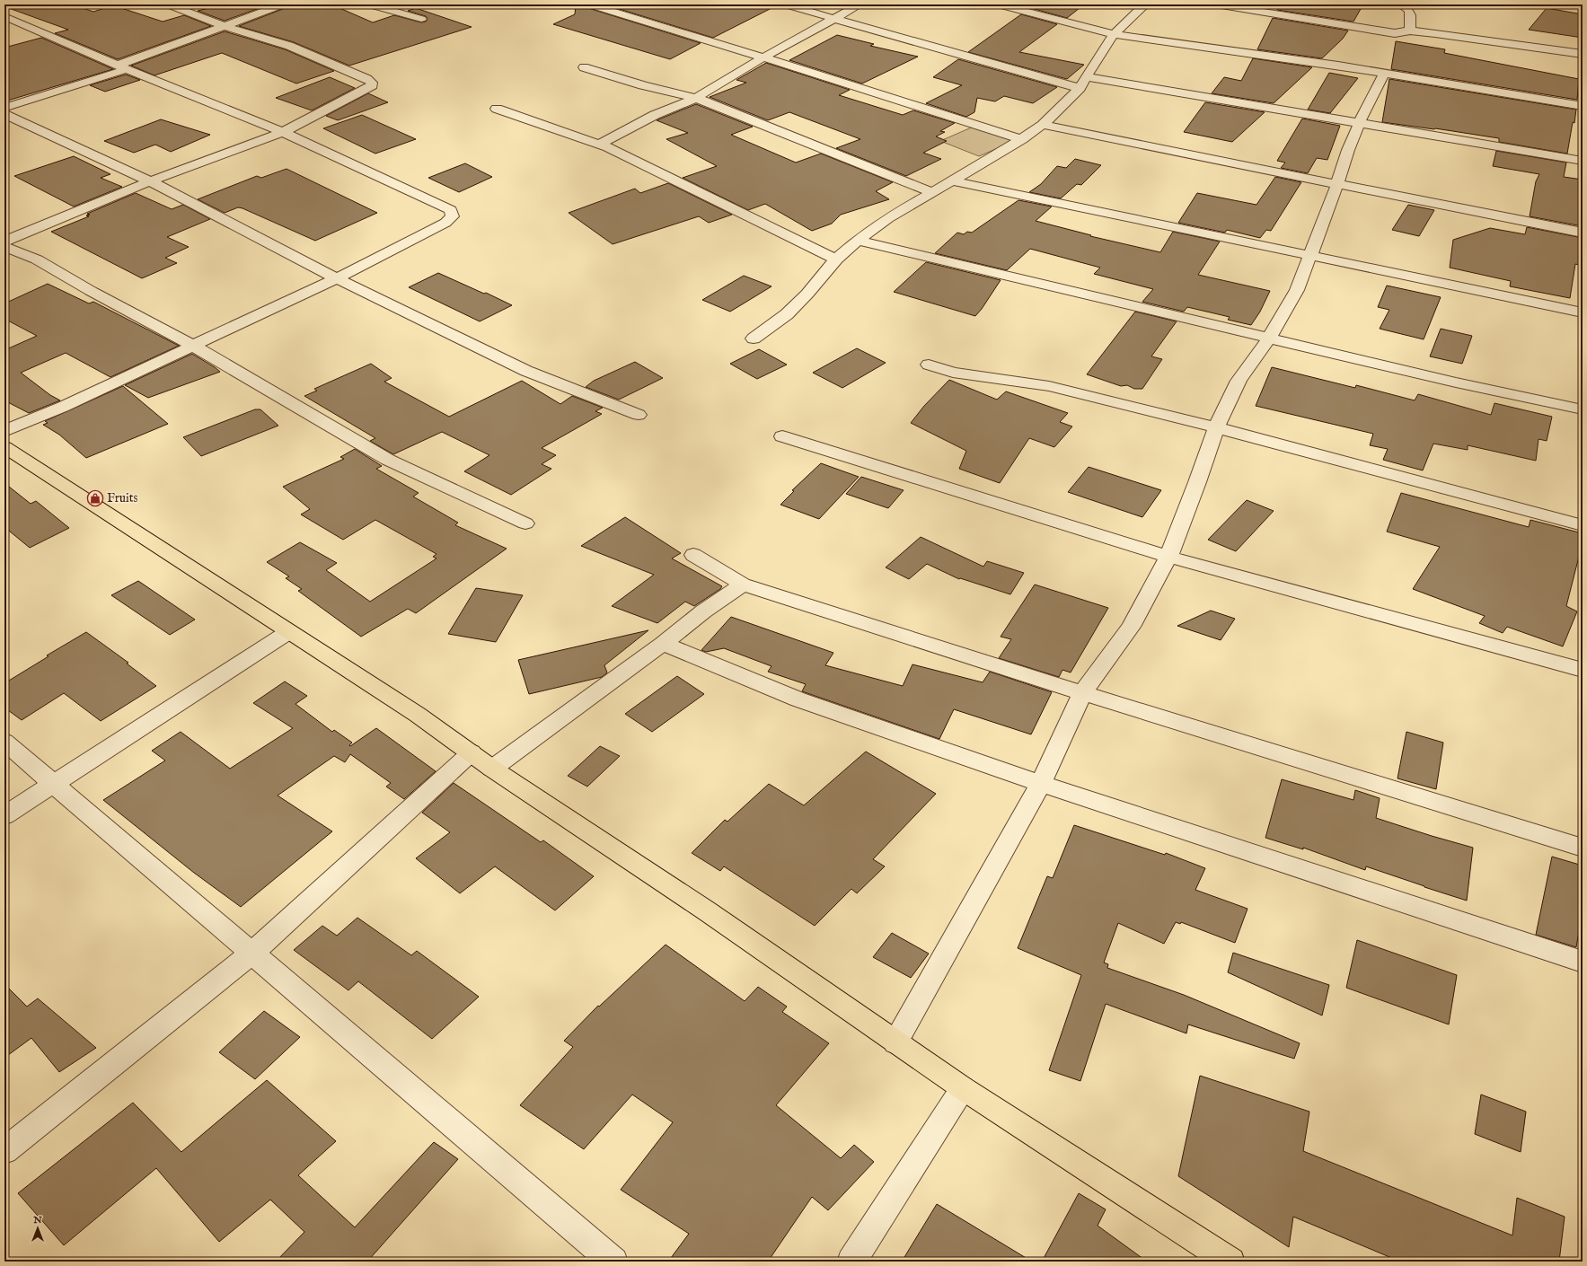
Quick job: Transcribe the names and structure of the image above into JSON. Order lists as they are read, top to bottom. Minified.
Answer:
{"places":{"shop":["Fruits"]},"north":"top"}
